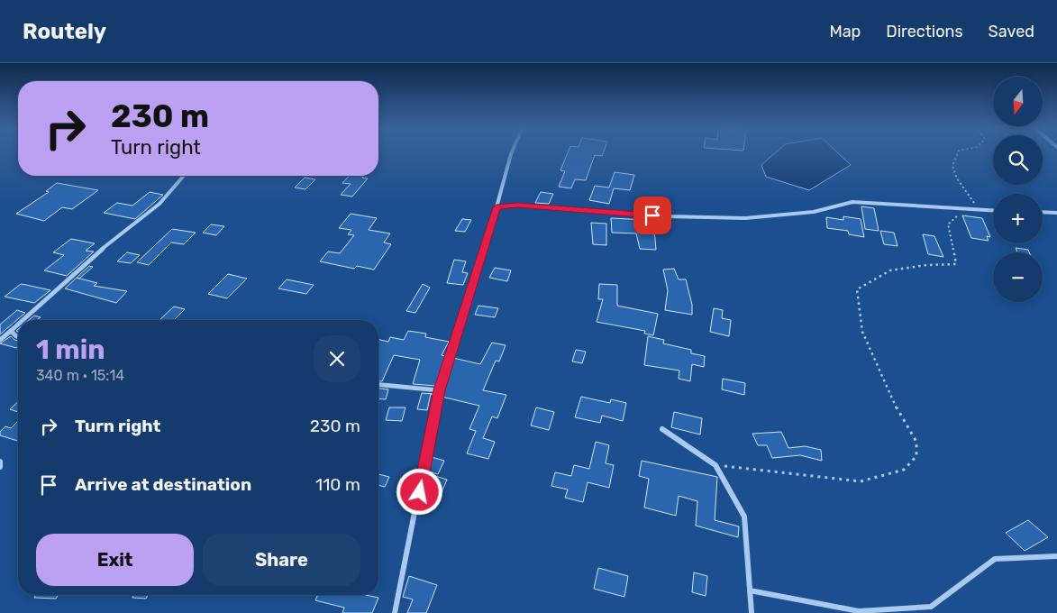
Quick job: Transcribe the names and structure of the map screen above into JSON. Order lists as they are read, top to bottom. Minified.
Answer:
{"north":"bottom","page":{"header":"Routely","nav":["Map","Directions","Saved"],"map_buttons":["+","−"],"turn":["230 m","Turn right"],"heading":["1 min","340 m · 15:14"],"list":[{"name":"Turn right","value":"230 m"},{"name":"Arrive at destination","value":"110 m"}],"buttons":["Exit","Share"]}}
